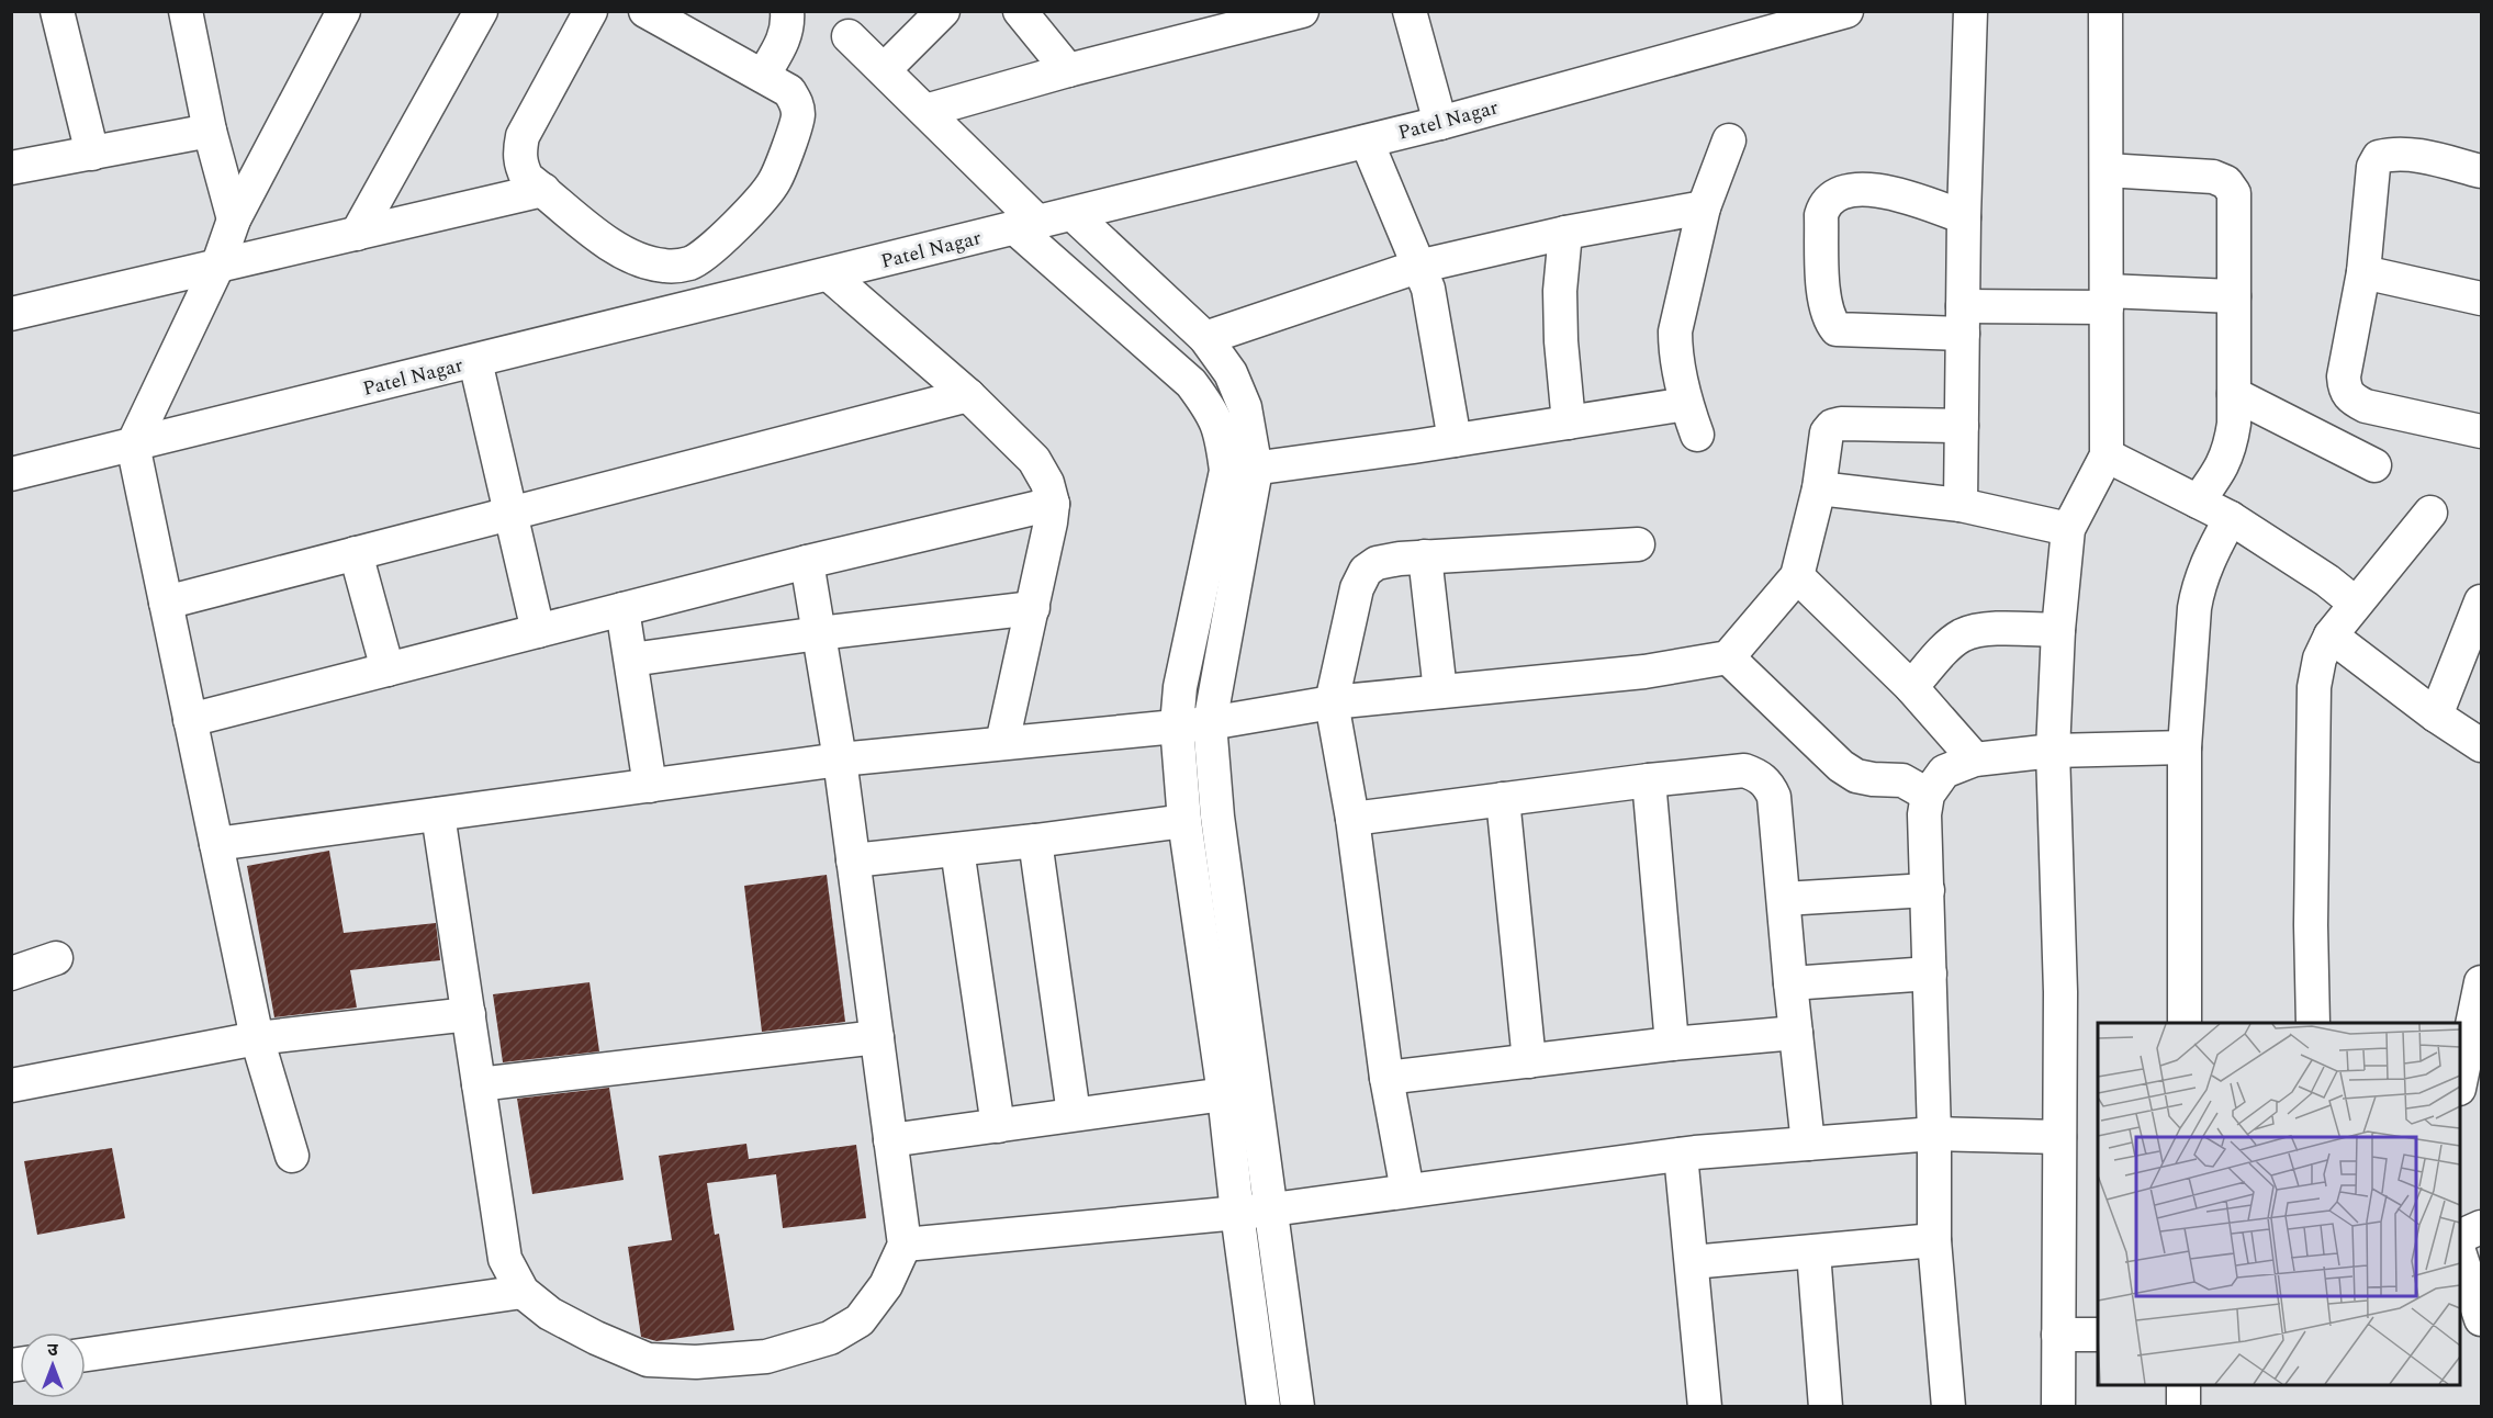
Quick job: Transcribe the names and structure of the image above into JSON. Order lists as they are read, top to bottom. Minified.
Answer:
{"streets":{"street":["Patel Nagar"]},"north":"top"}
